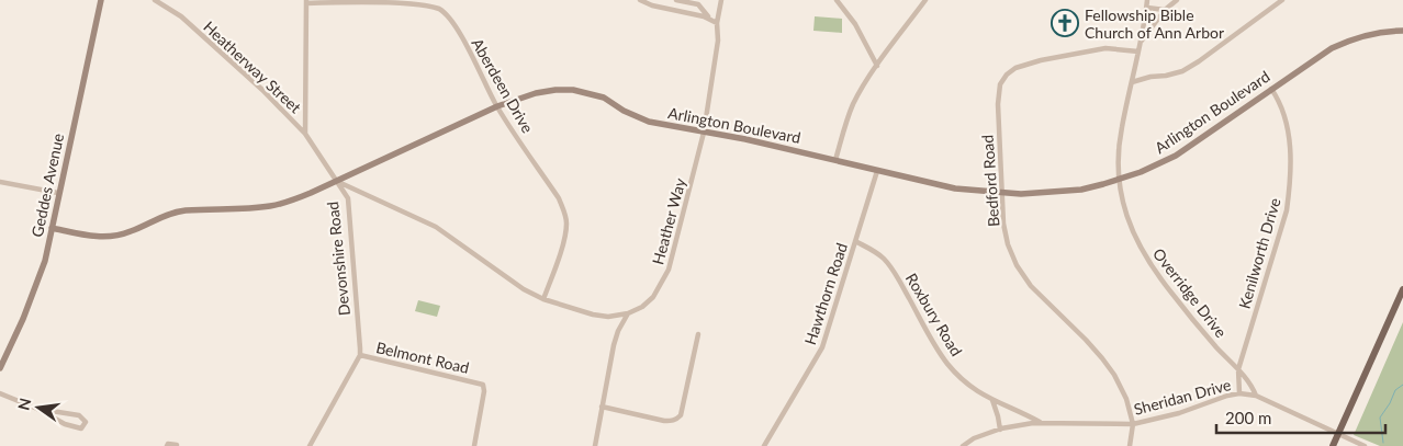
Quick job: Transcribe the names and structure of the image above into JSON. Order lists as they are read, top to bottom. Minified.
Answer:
{"streets":{"street":["Heatherway Street","Aberdeen Drive","Arlington Boulevard","Bedford Road","Geddes Avenue","Heather Way","Kenilworth Drive","Devonshire Road","Overridge Drive","Hawthorn Road","Roxbury Road","Belmont Road","Sheridan Drive"]},"crossings":[["Heatherway Street","Devonshire Road"],["Aberdeen Drive","Arlington Boulevard"],["Aberdeen Drive","Heather Way"],["Arlington Boulevard","Bedford Road"],["Arlington Boulevard","Geddes Avenue"],["Arlington Boulevard","Heather Way"],["Arlington Boulevard","Kenilworth Drive"],["Arlington Boulevard","Devonshire Road"],["Arlington Boulevard","Overridge Drive"],["Arlington Boulevard","Hawthorn Road"],["Bedford Road","Overridge Drive"],["Bedford Road","Sheridan Drive"],["Heather Way","Devonshire Road"],["Kenilworth Drive","Overridge Drive"],["Kenilworth Drive","Sheridan Drive"],["Devonshire Road","Belmont Road"],["Overridge Drive","Sheridan Drive"],["Hawthorn Road","Roxbury Road"],["Roxbury Road","Sheridan Drive"]],"places":{"church":["Fellowship Bible Church of Ann Arbor"]},"scale_bar":"200 m","north":"left"}
